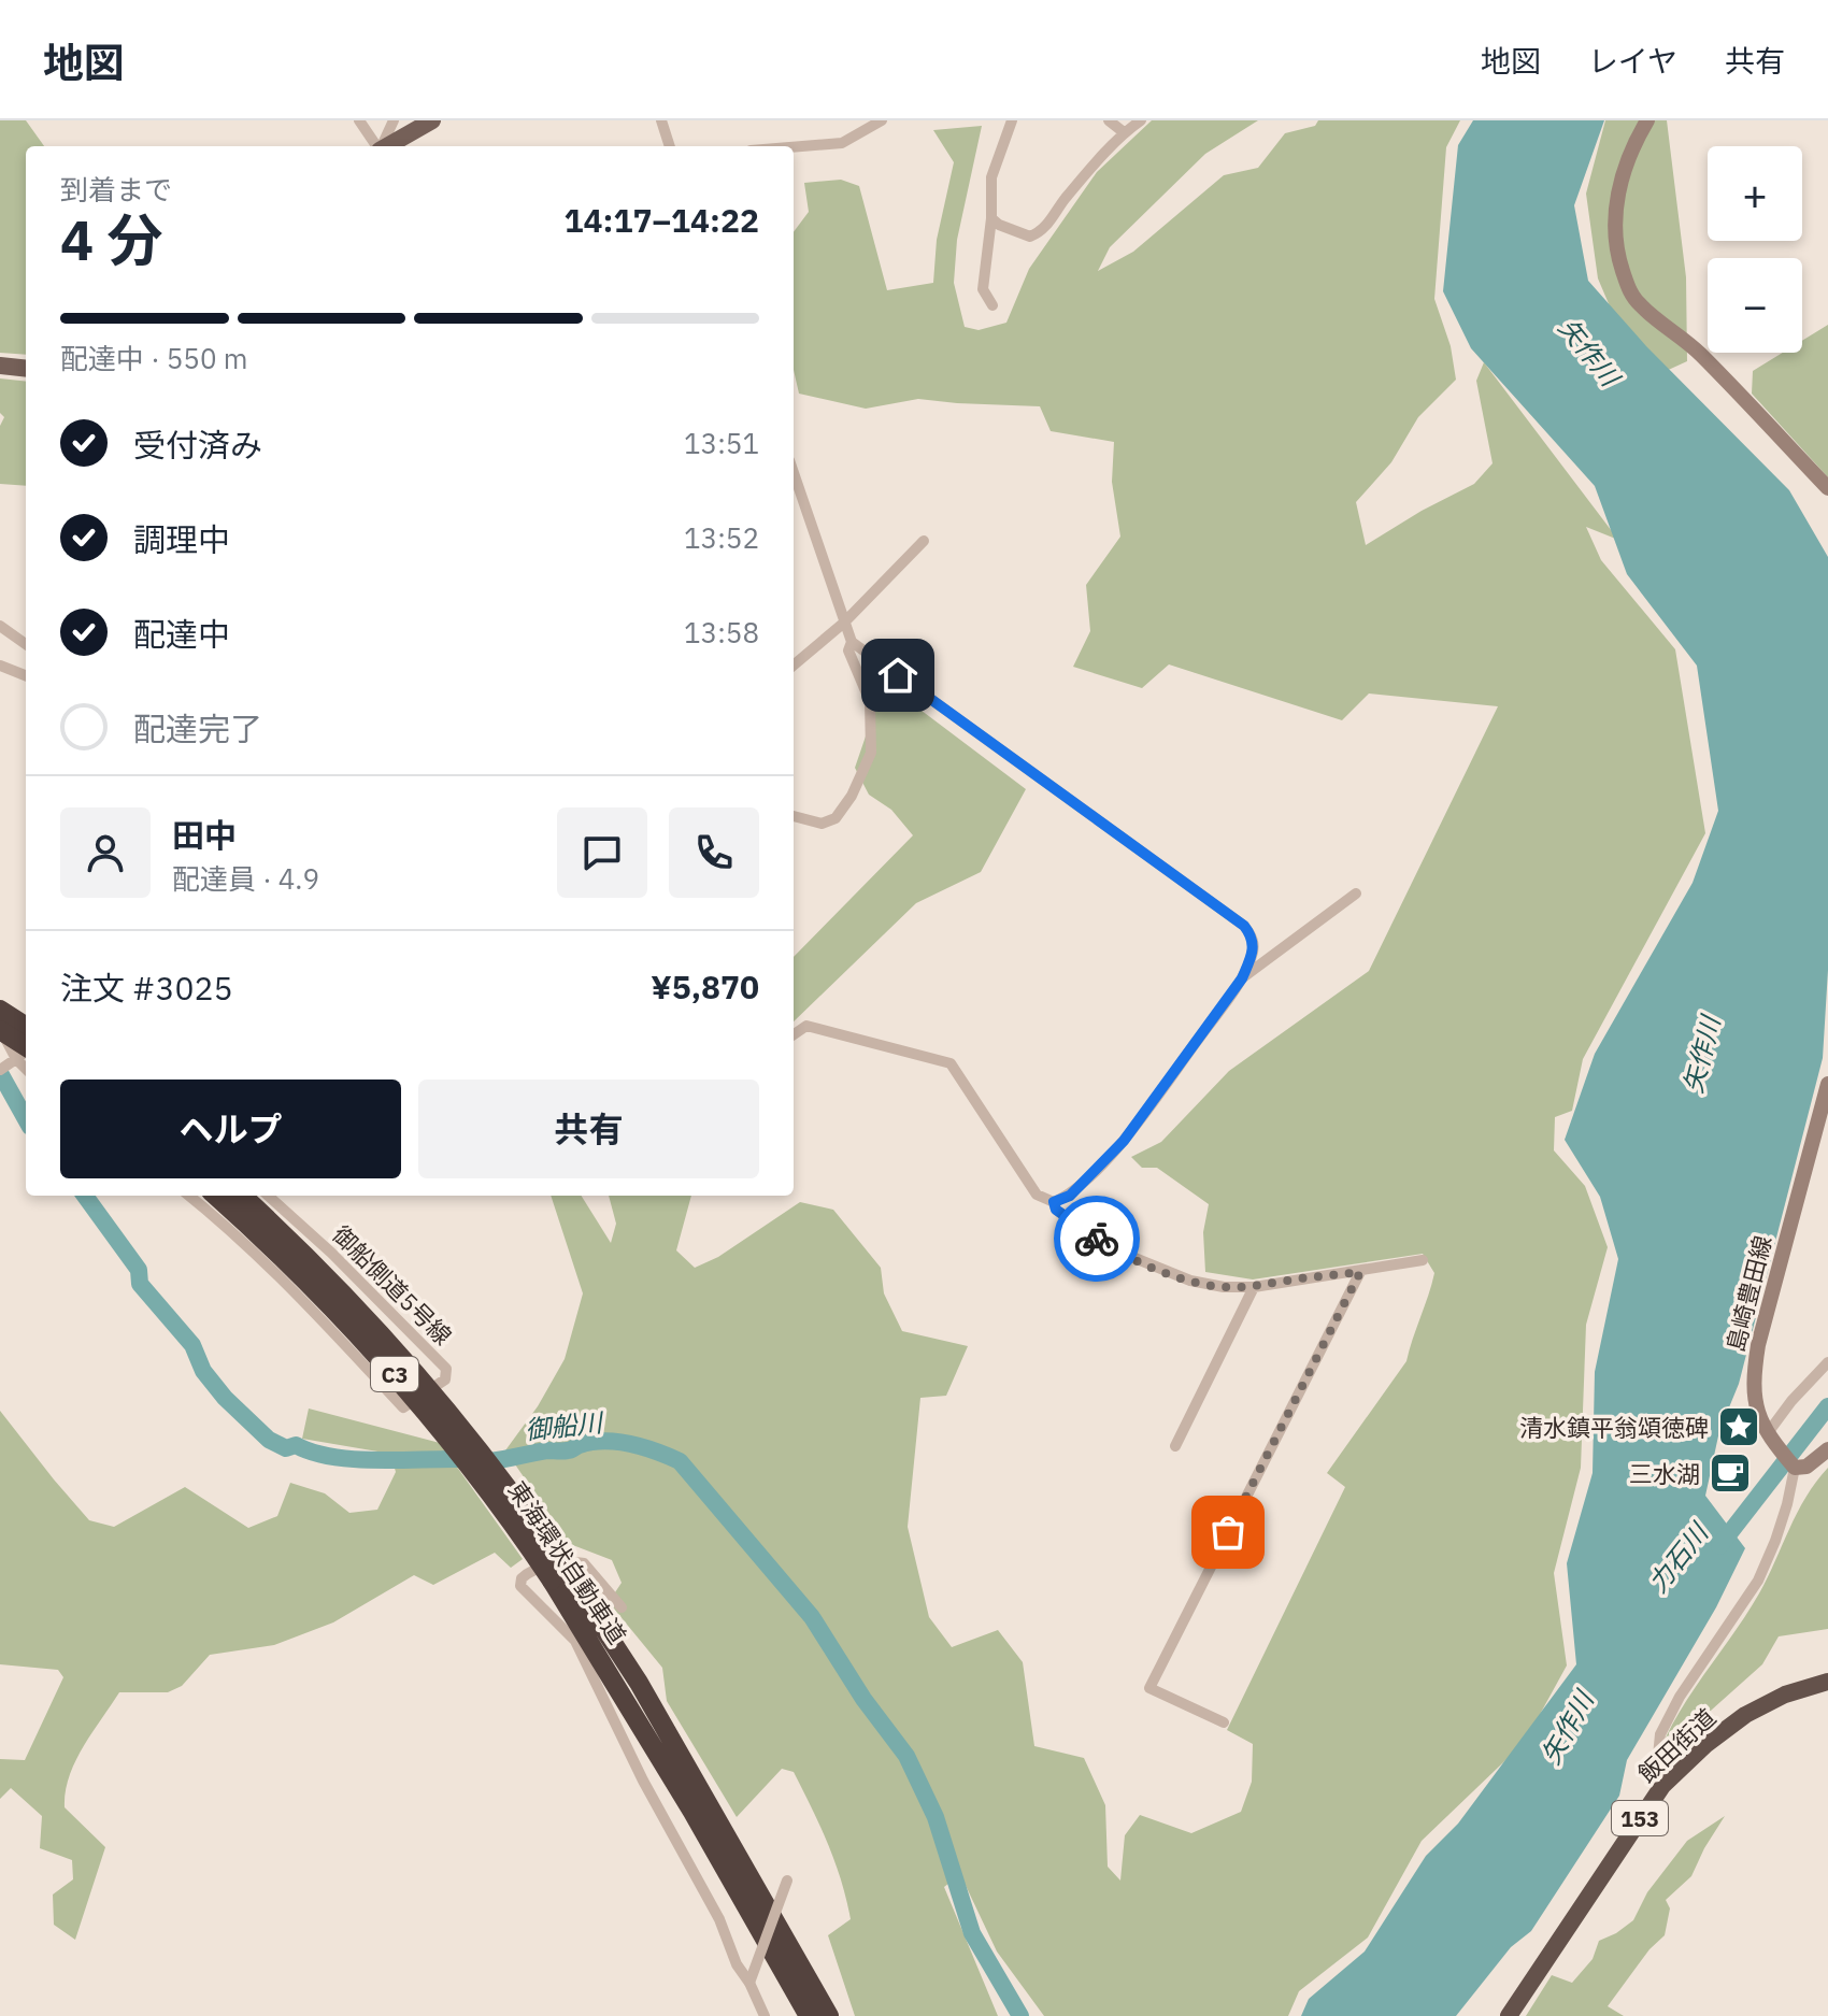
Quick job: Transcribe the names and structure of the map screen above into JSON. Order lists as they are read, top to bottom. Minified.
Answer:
{"streets":{"highway":["C3","東海環状自動車道","飯田街道","153"],"main road":["島崎豊田線"],"street":["御船側道5号線"]},"water":["矢作川","御船川","力石川"],"places":{"place":["清水鎮平翁頌徳碑"],"cafe":["三水湖"]},"page":{"header":"地図","nav":["地図","レイヤ","共有"],"map_buttons":["+","−"],"heading":["4 分","到着まで","14:17–14:22"],"panel":["田中","配達員 · 4.9","注文 #3025","¥5,870"],"bar":"配達中 · 550 m","list":[["受付済み","13:51"],["調理中","13:52"],["配達中","13:58"],"配達完了"],"buttons":["ヘルプ","共有"]}}
